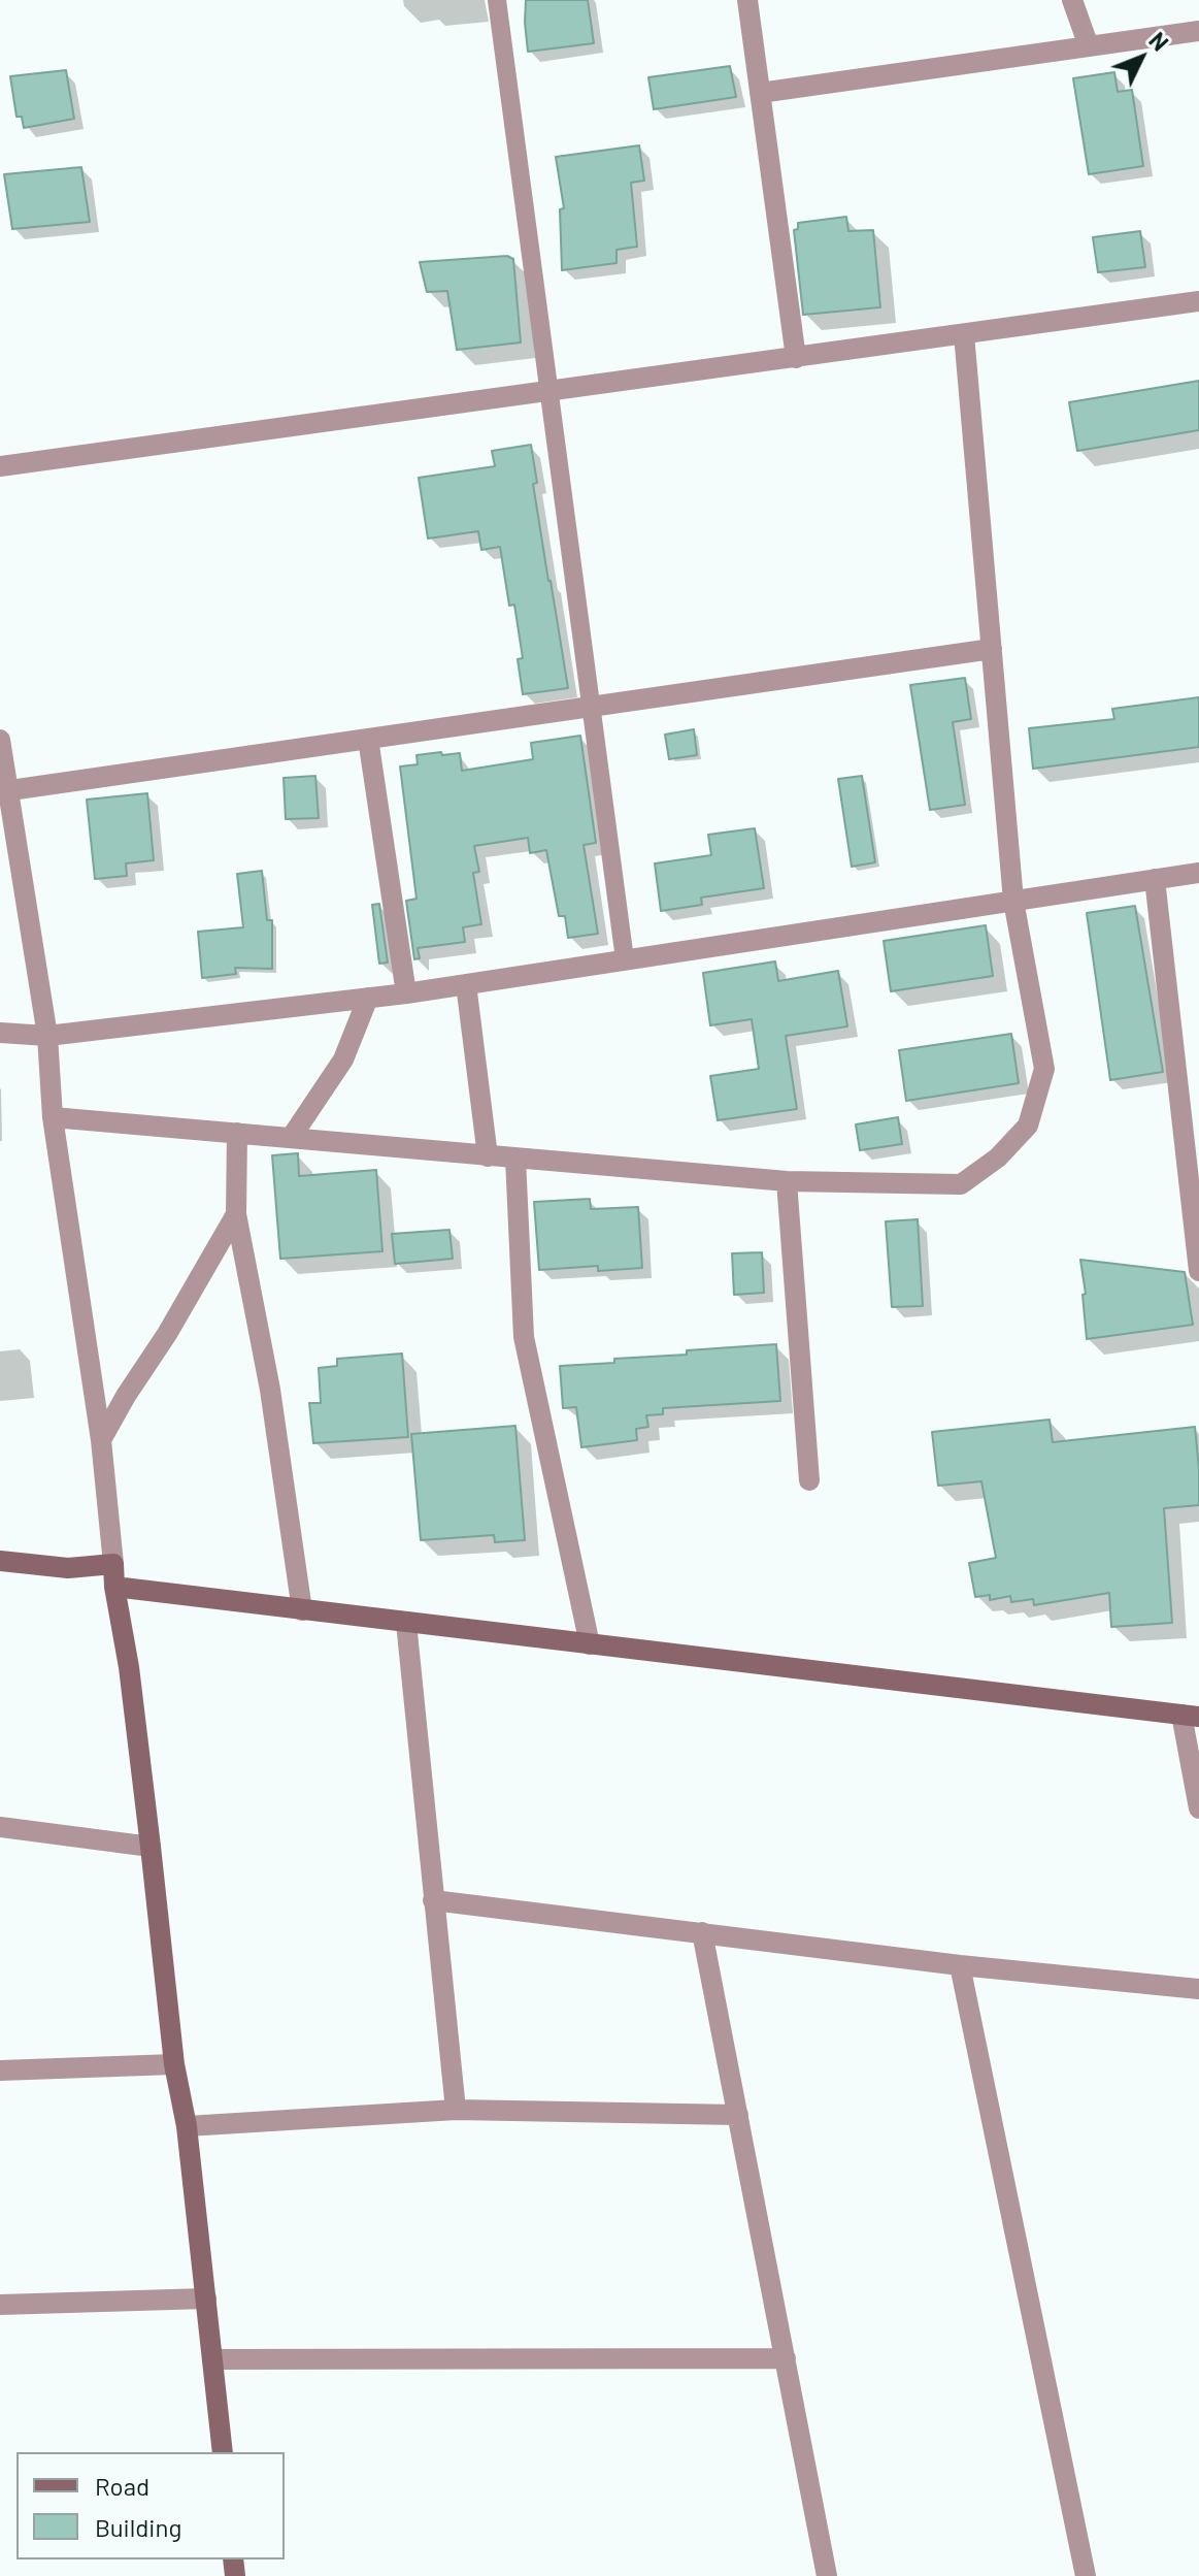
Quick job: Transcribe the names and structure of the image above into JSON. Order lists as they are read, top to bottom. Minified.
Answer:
{"legend":["Road","Building"],"north":"top right"}
